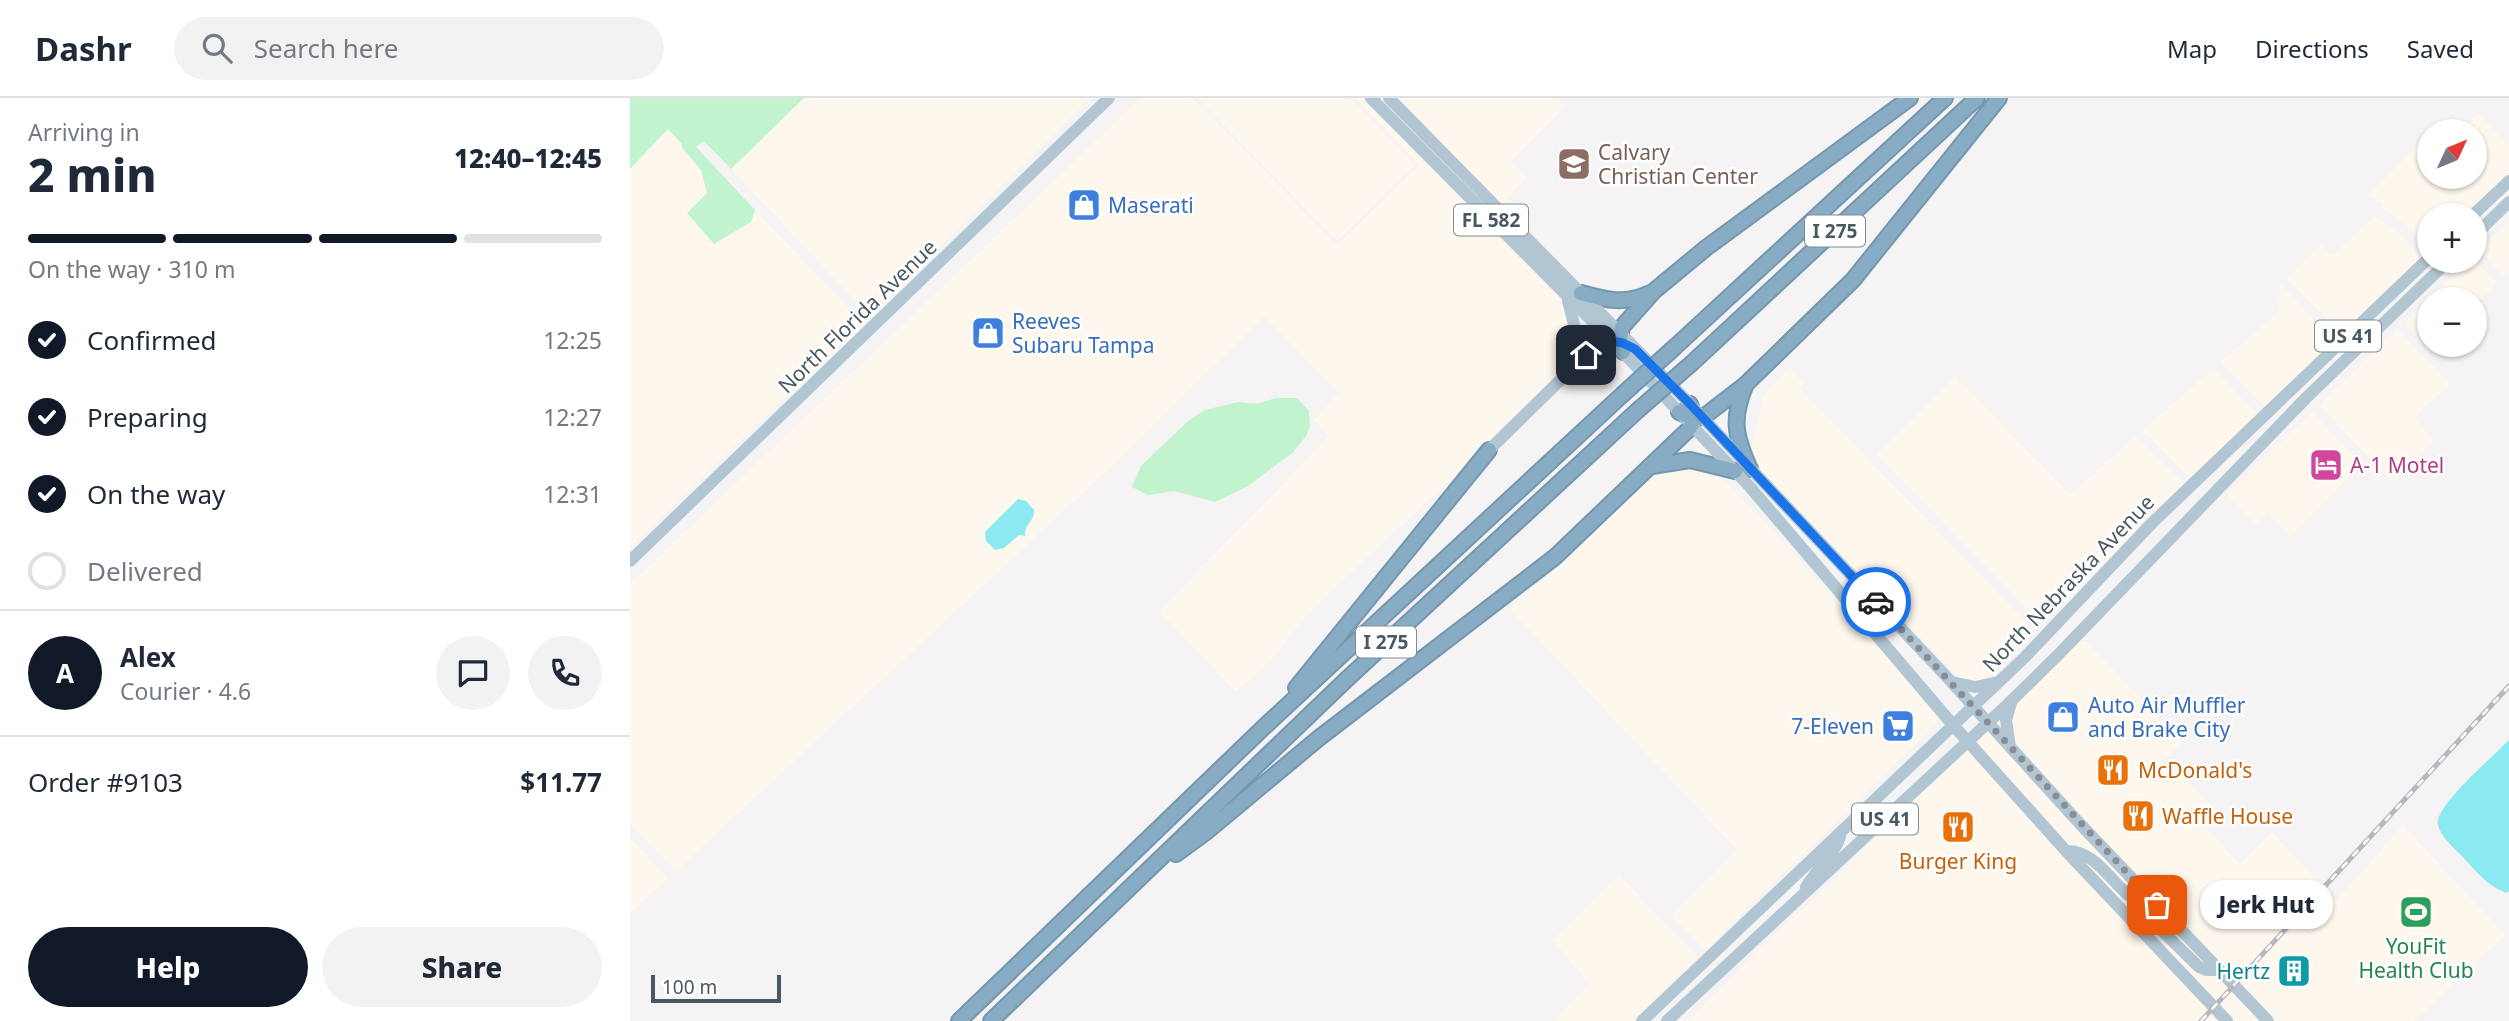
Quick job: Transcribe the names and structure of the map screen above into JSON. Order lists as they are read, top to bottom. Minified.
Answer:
{"streets":{"highway":["I 275"],"main road":["FL 582","North Florida Avenue","US 41","North Nebraska Avenue"]},"places":{"school or university":["Calvary Christian Center"],"shop":["Maserati","Reeves Subaru Tampa","Auto Air Muffler and Brake City"],"hotel":["A-1 Motel"],"supermarket":["7-Eleven"],"restaurant":["McDonald's","Waffle House","Burger King"],"other":["Jerk Hut"],"sports":["YouFit Health Club"],"building":["Hertz"]},"scale_bar":"100 m","north":"top right","page":{"header":"Dashr","search":"Search here","nav":["Map","Directions","Saved"],"heading":["2 min","Arriving in","12:40–12:45"],"panel":["Alex","Courier · 4.6","Order #9103","$11.77"],"map_buttons":["+","−"],"bar":"On the way · 310 m","list":[["Confirmed","12:25"],["Preparing","12:27"],["On the way","12:31"],"Delivered"],"round":"A","bubble":"Jerk Hut","buttons":["Help","Share"],"scale":"100 m"}}
